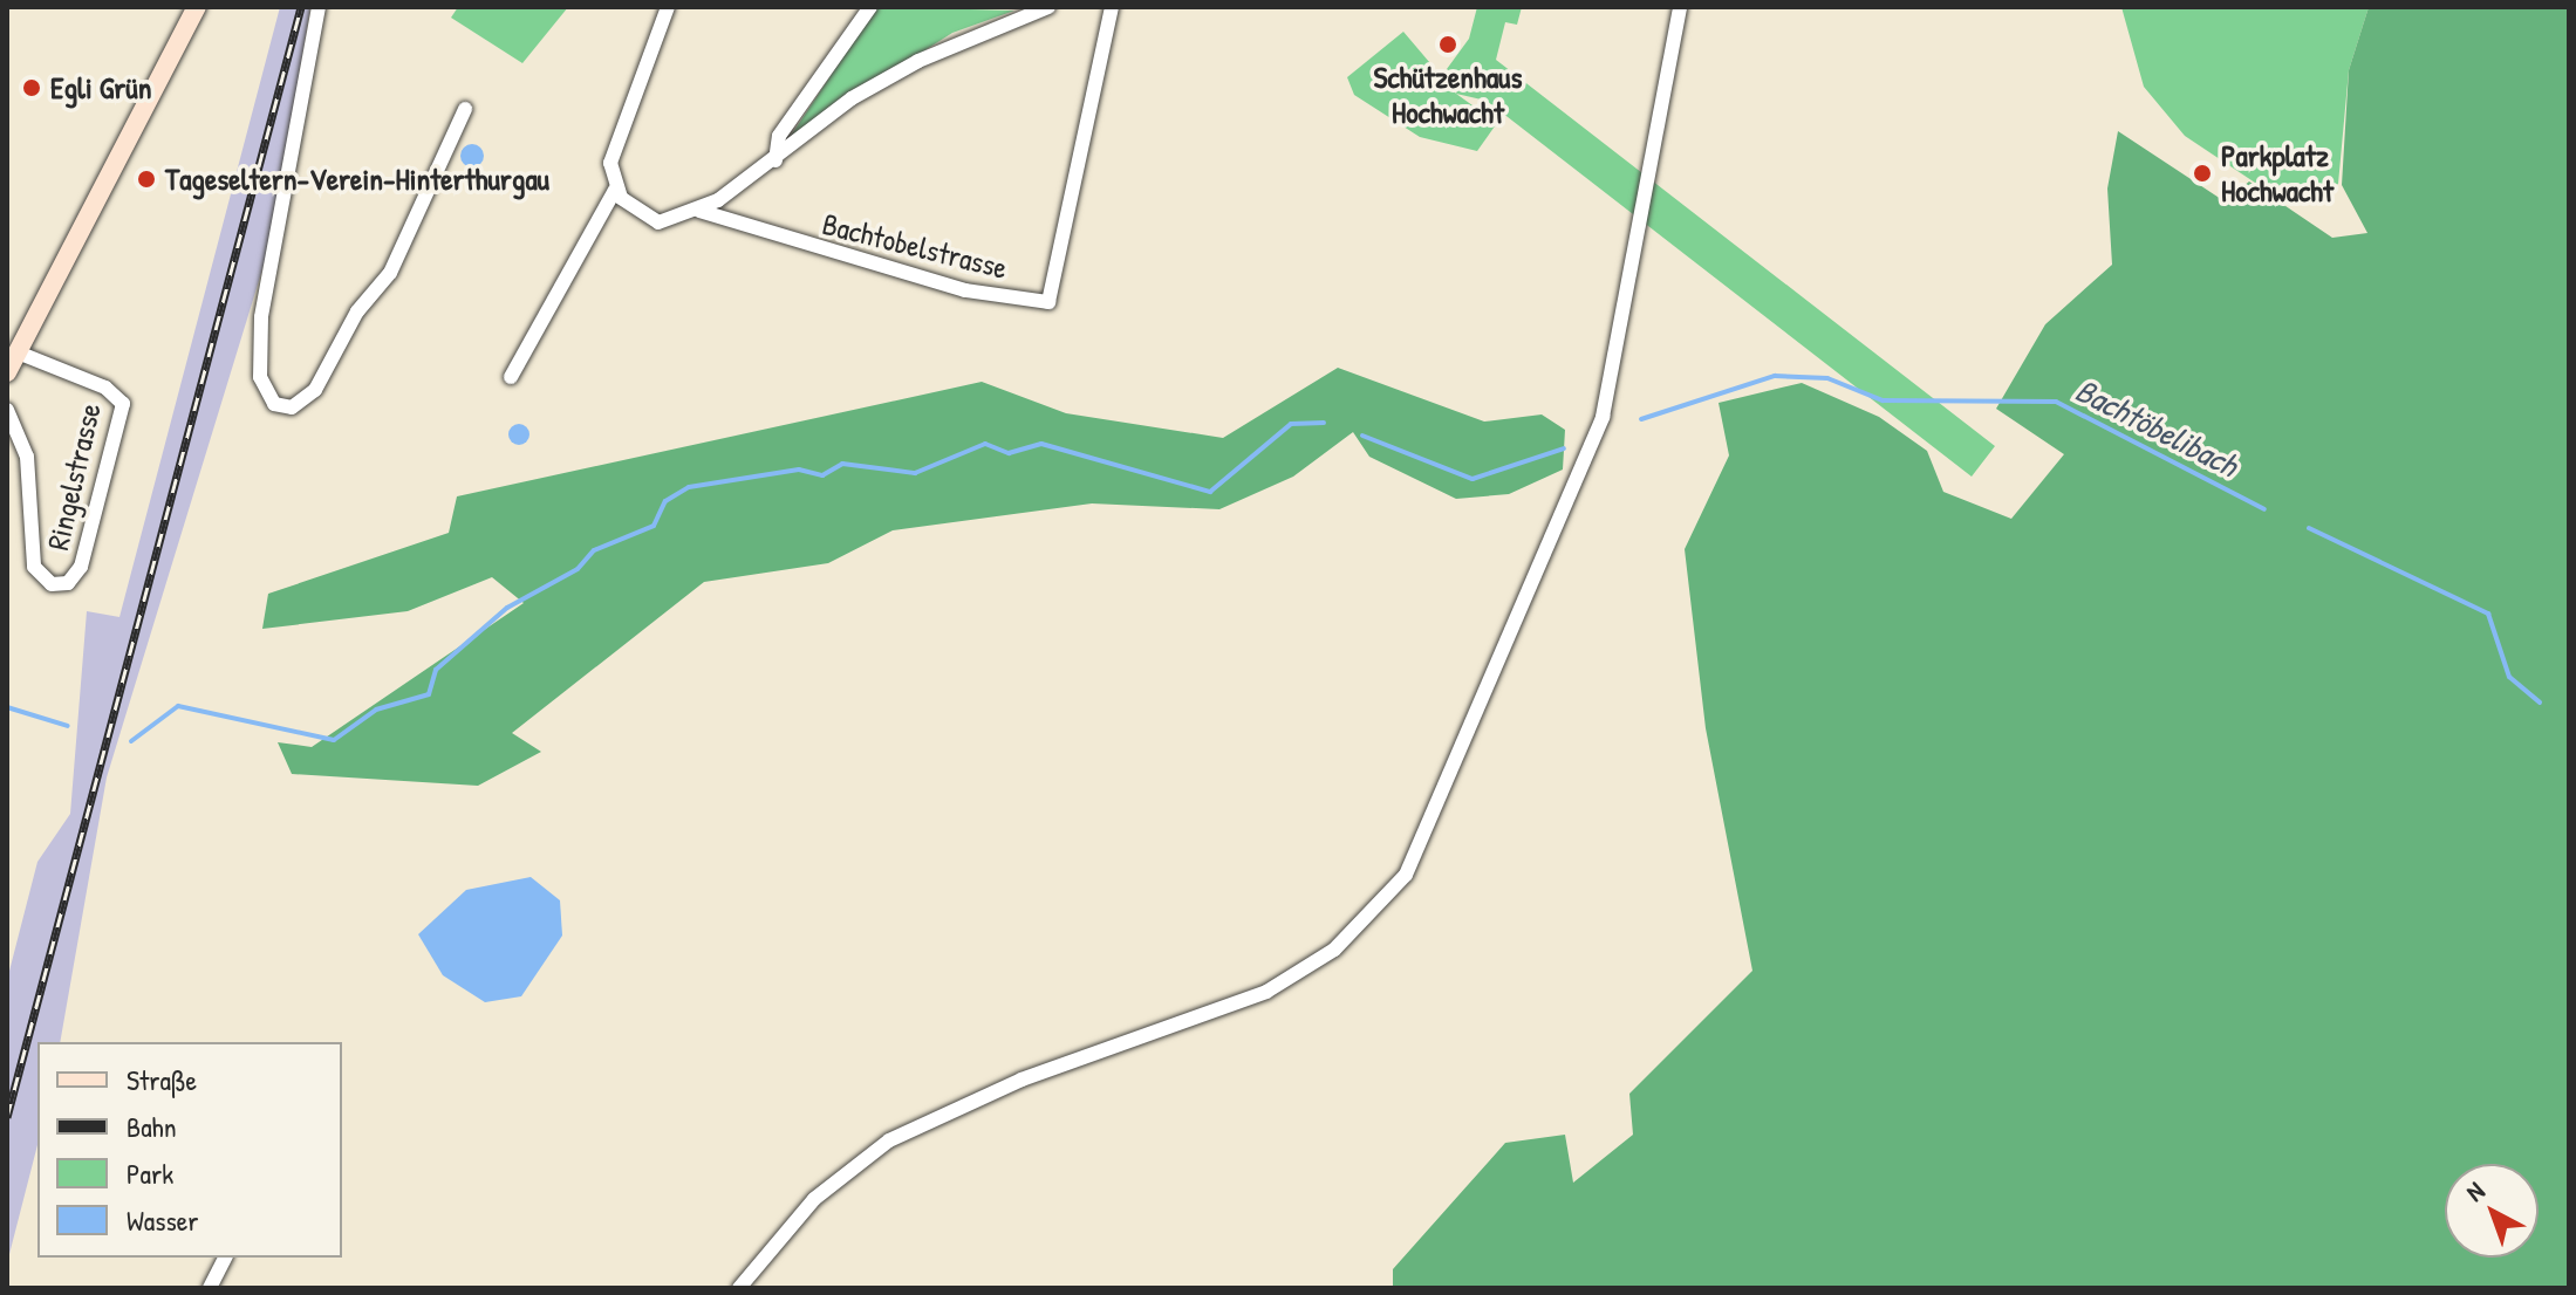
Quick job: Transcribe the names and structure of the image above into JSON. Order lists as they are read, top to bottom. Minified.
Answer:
{"streets":{"street":["Bachtobelstrasse","Ringelstrasse"]},"water":["Bachtöbelibach"],"places":["Schützenhaus Hochwacht","Egli Grün","Parkplatz Hochwacht","Tageseltern-Verein-Hinterthurgau"],"legend":["Straße","Bahn","Park","Wasser"],"north":"top left"}
